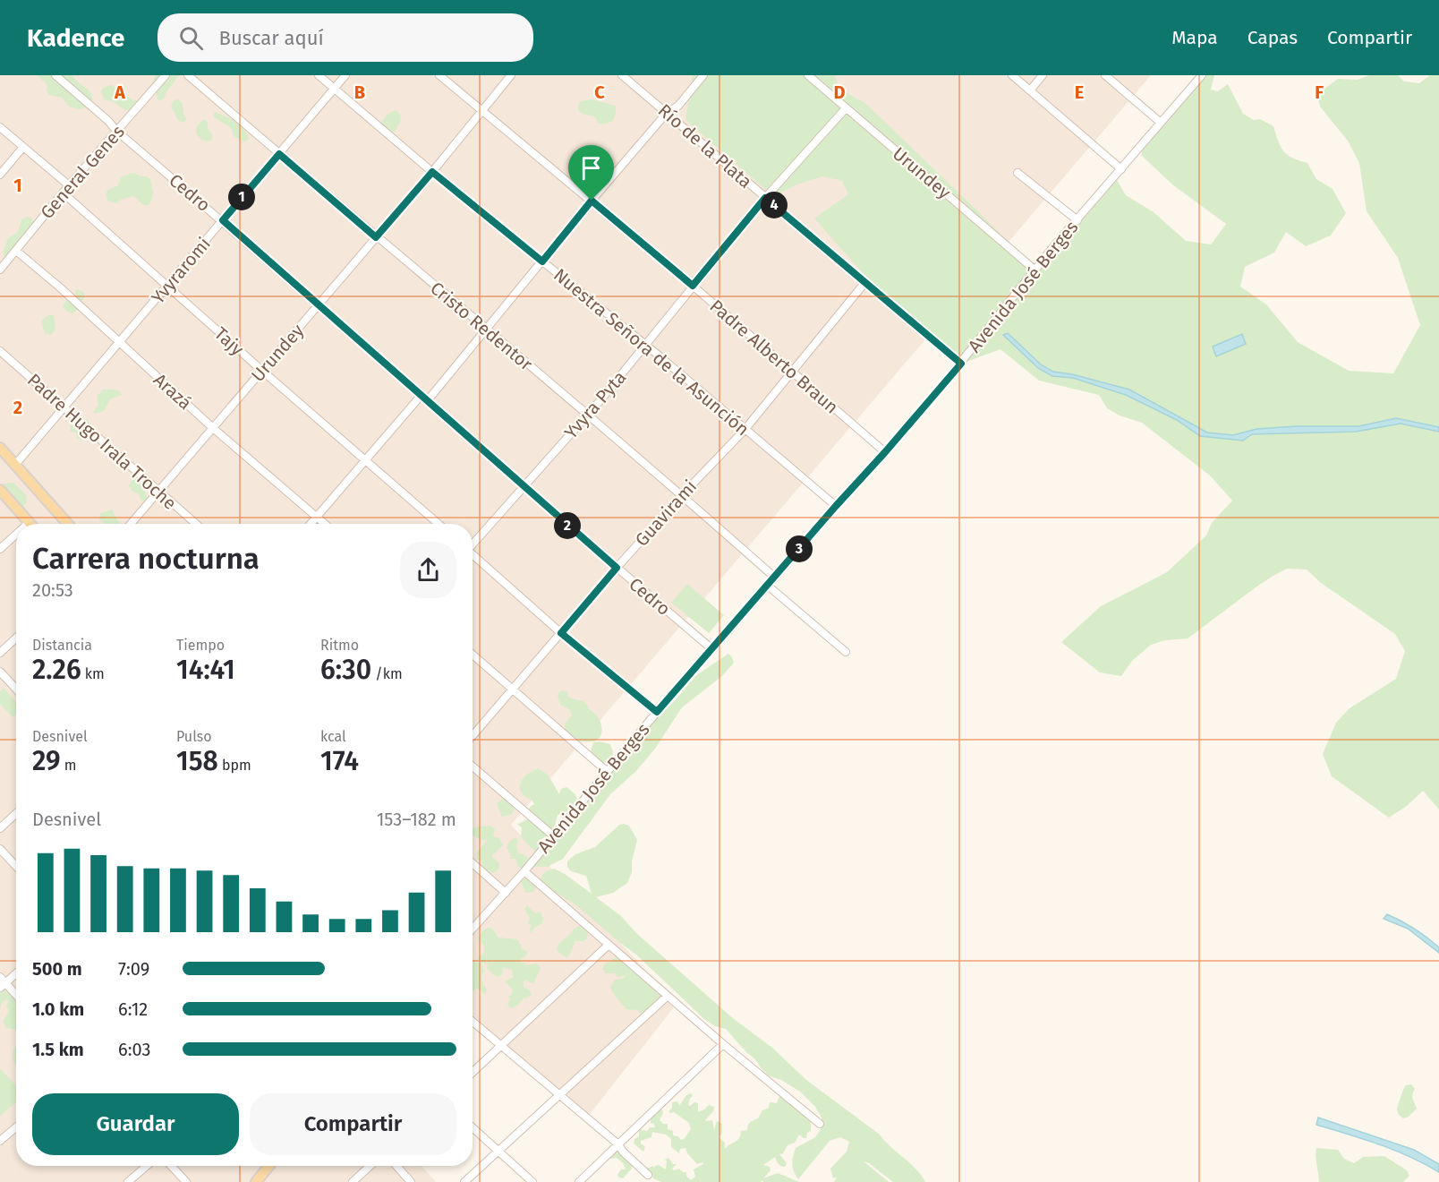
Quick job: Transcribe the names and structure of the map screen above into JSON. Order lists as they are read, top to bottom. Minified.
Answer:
{"streets":{"street":["Río de la Plata","General Genes","Urundey","Cedro","Yvyraromi","Avenida José Berges","Cristo Redentor","Tajy","Nuestra Señora de la Asunción","Padre Alberto Braun","Arazá","Yvyra Pyta","Padre Hugo Irala Troche","Guavirami"]},"crossings":[["Río de la Plata","Avenida José Berges"],["Río de la Plata","Yvyra Pyta"],["Río de la Plata","Guavirami"],["General Genes","Cedro"],["General Genes","Tajy"],["General Genes","Arazá"],["Urundey","Cedro"],["Urundey","Avenida José Berges"],["Urundey","Cristo Redentor"],["Urundey","Tajy"],["Urundey","Nuestra Señora de la Asunción"],["Urundey","Padre Alberto Braun"],["Urundey","Arazá"],["Urundey","Yvyra Pyta"],["Urundey","Padre Hugo Irala Troche"],["Cedro","Yvyraromi"],["Cedro","Avenida José Berges"],["Cedro","Yvyra Pyta"],["Cedro","Guavirami"],["Yvyraromi","Cristo Redentor"],["Yvyraromi","Tajy"],["Yvyraromi","Nuestra Señora de la Asunción"],["Yvyraromi","Arazá"],["Yvyraromi","Padre Hugo Irala Troche"],["Avenida José Berges","Cristo Redentor"],["Avenida José Berges","Nuestra Señora de la Asunción"],["Avenida José Berges","Padre Alberto Braun"],["Cristo Redentor","Yvyra Pyta"],["Cristo Redentor","Guavirami"],["Nuestra Señora de la Asunción","Yvyra Pyta"],["Nuestra Señora de la Asunción","Guavirami"],["Padre Alberto Braun","Yvyra Pyta"],["Padre Alberto Braun","Guavirami"]],"page":{"header":"Kadence","search":"Buscar aquí","nav":["Mapa","Capas","Compartir"],"pins":["1","4","2","3"],"heading":["Carrera nocturna","20:53"],"stats":[["Distancia","2.26 km"],["Tiempo","14:41"],["Ritmo","6:30 /km"],["Desnivel","29 m"],["Pulso","158 bpm"],["kcal","174"]],"chart":["Desnivel","153–182 m"],"list":[{"name":"500 m","note":"7:09"},{"name":"1.0 km","note":"6:12"},{"name":"1.5 km","note":"6:03"}],"buttons":["Guardar","Compartir"]},"grid":{"columns":["A","B","C","D","E","F"],"rows":["1","2"]}}
